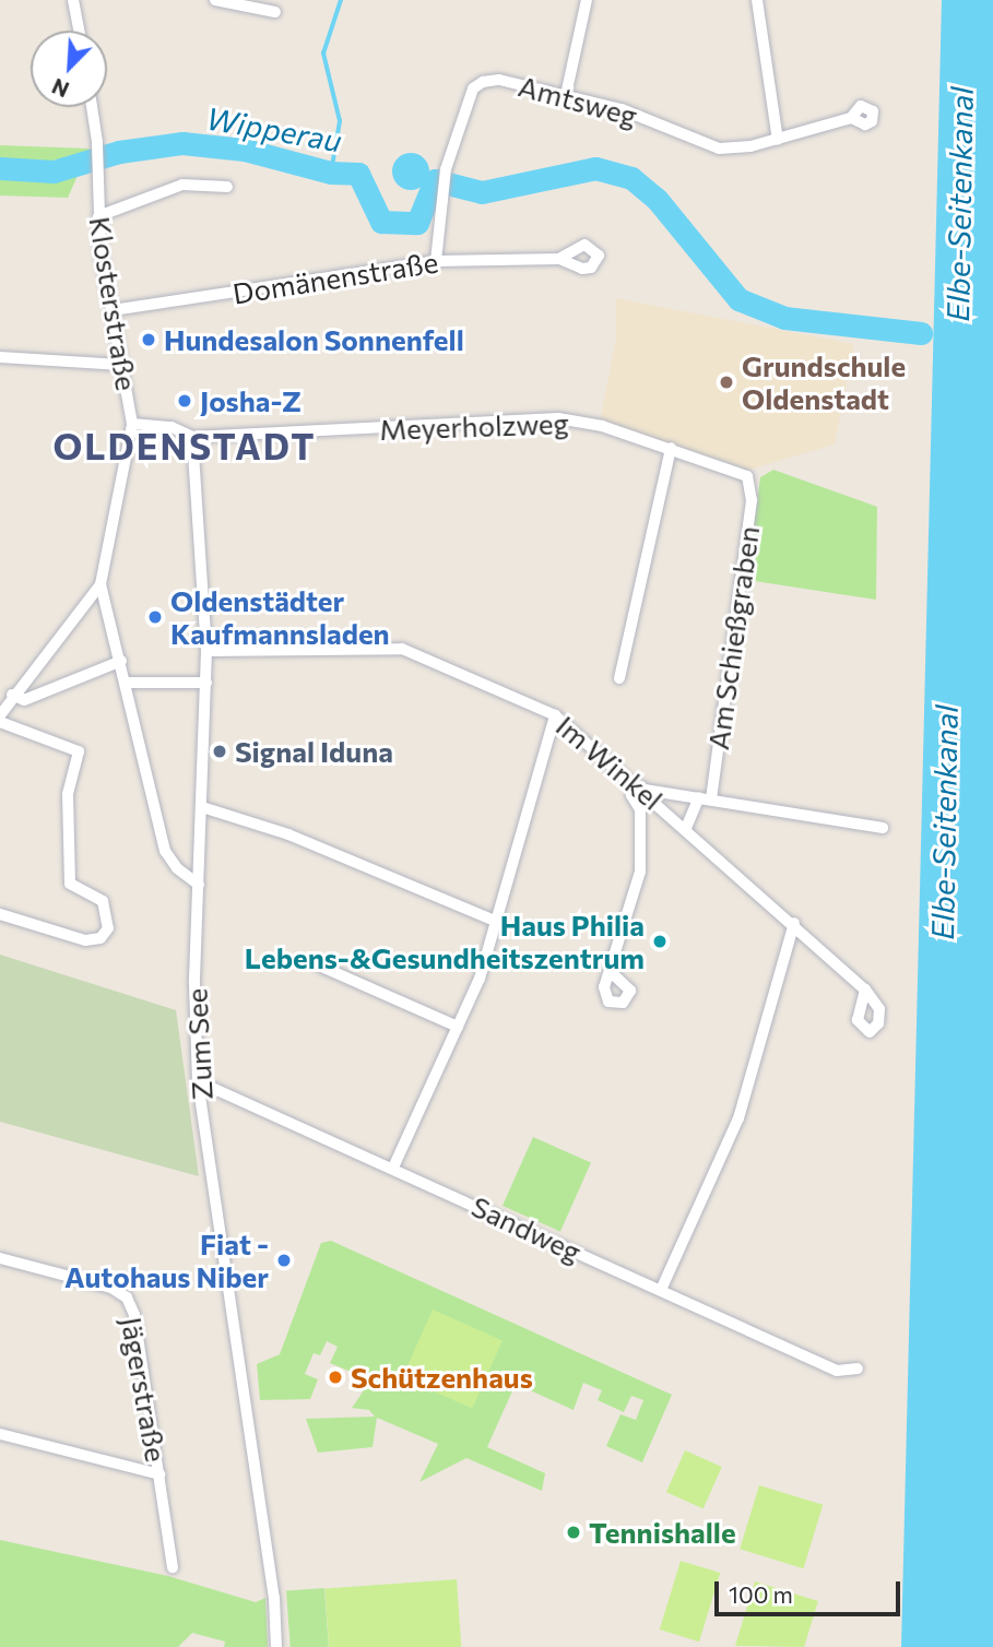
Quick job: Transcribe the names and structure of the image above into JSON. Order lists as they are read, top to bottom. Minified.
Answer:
{"streets":{"street":["Amtsweg","Domänenstraße","Klosterstraße","Meyerholzweg","Am Schießgraben","Im Winkel","Zum See","Sandweg","Jägerstraße"]},"crossings":[["Amtsweg","Domänenstraße"],["Domänenstraße","Klosterstraße"],["Meyerholzweg","Am Schießgraben"],["Meyerholzweg","Zum See"],["Am Schießgraben","Im Winkel"],["Im Winkel","Zum See"],["Zum See","Sandweg"]],"districts":["OLDENSTADT"],"water":["Wipperau","Elbe-Seitenkanal"],"places":["Hundesalon Sonnenfell","Grundschule Oldenstadt","Josha-Z","Oldenstädter Kaufmannsladen","Signal Iduna","Haus Philia Lebens-&Gesundheitszentrum","Fiat - Autohaus Niber","Schützenhaus","Tennishalle"],"scale_bar":"100 m","north":"bottom left"}
